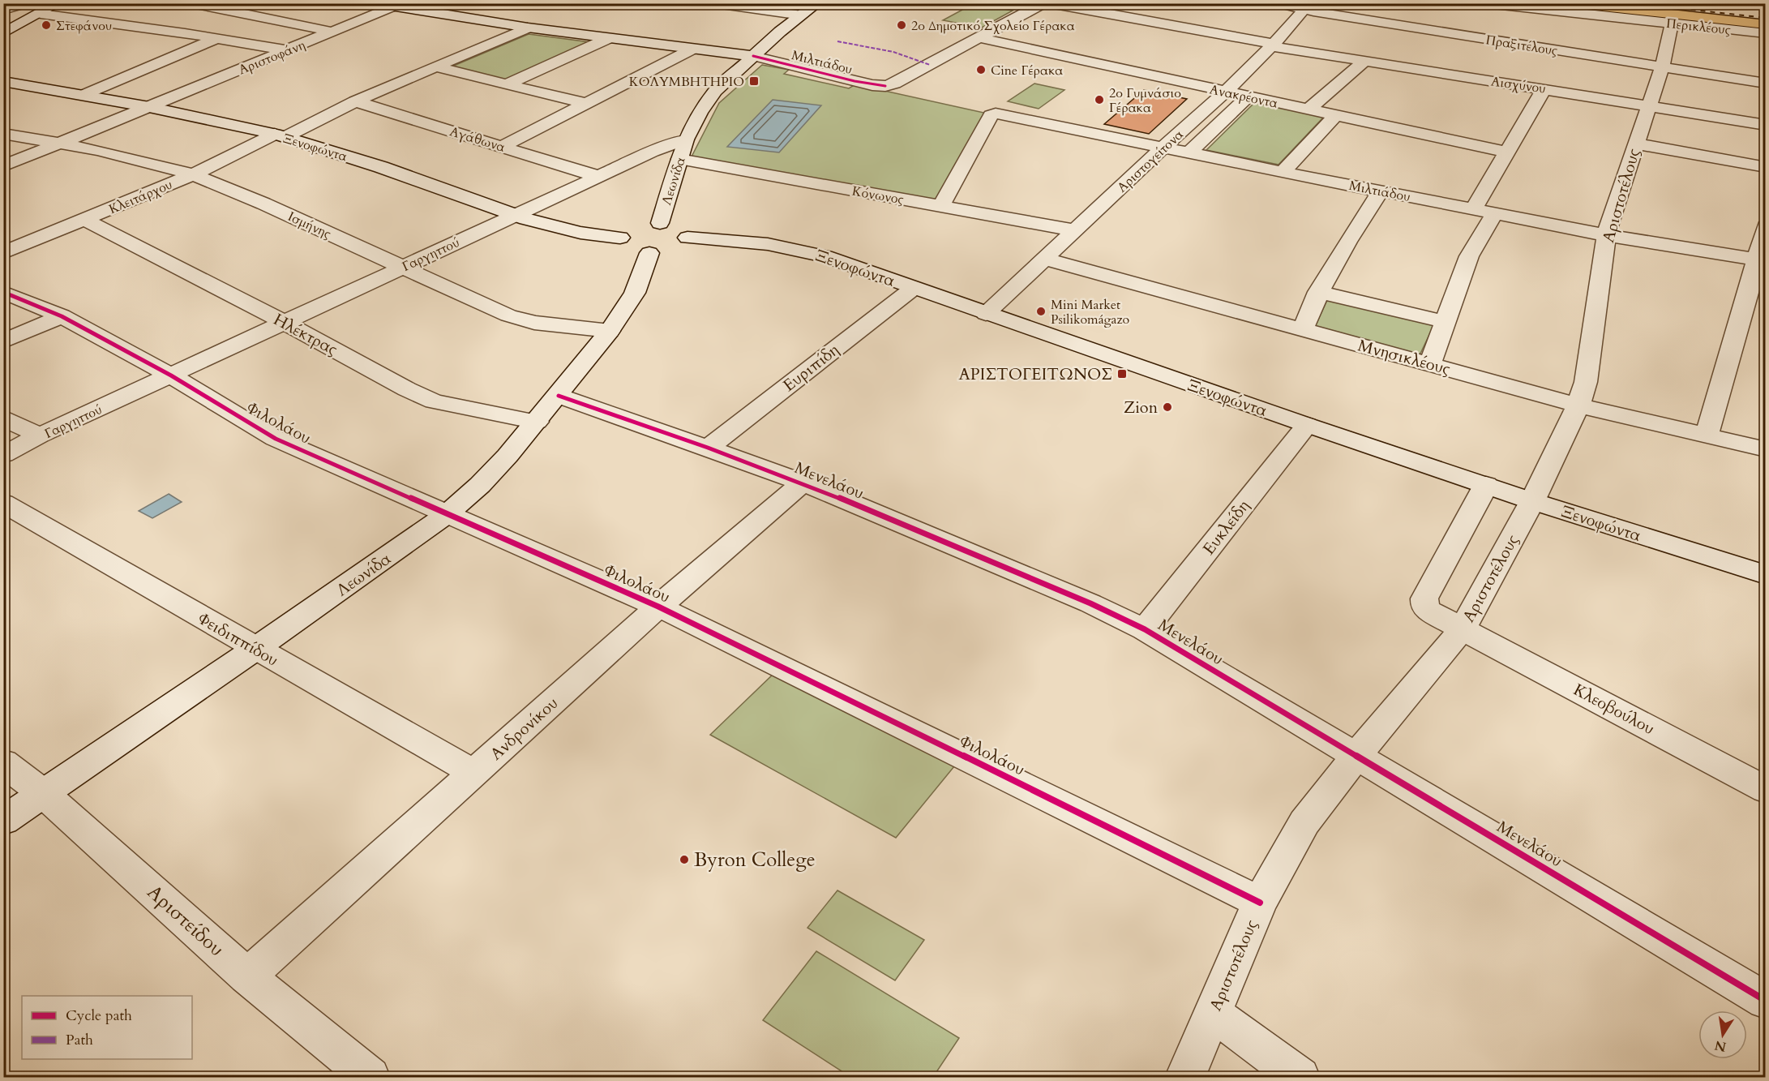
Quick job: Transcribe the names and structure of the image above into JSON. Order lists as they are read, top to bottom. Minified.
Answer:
{"streets":{"street":["Περικλέους","Πραξιτέλους","Αριστοφάνη","Μιλτιάδου","Αισχύνου","Ανακρέοντα","Αγάθωνα","Ξενοφώντα","Αριστογείτονα","Λεωνίδα","Κόνωνος","Αριστοτέλους","Κλειτάρχου","Ισμήνης","Γαργηττού","Ηλέκτρας","Μνησικλέους","Ευριπίδη","Φιλολάου","Μενελάου","Ευκλείδη","Φειδιππίδου","Κλεοβούλου","Ανδρονίκου","Αριστείδου"]},"crossings":[["Περικλέους","Αριστοτέλους"],["Πραξιτέλους","Αριστογείτονα"],["Πραξιτέλους","Αριστοτέλους"],["Αριστοφάνη","Μιλτιάδου"],["Αριστοφάνη","Ξενοφώντα"],["Αριστοφάνη","Ισμήνης"],["Μιλτιάδου","Ανακρέοντα"],["Μιλτιάδου","Αριστογείτονα"],["Μιλτιάδου","Κόνωνος"],["Μιλτιάδου","Αριστοτέλους"],["Μιλτιάδου","Κλειτάρχου"],["Αισχύνου","Αριστογείτονα"],["Αισχύνου","Αριστοτέλους"],["Ανακρέοντα","Αριστογείτονα"],["Αγάθωνα","Κλειτάρχου"],["Αγάθωνα","Γαργηττού"],["Ξενοφώντα","Αριστογείτονα"],["Ξενοφώντα","Αριστοτέλους"],["Ξενοφώντα","Κλειτάρχου"],["Ξενοφώντα","Γαργηττού"],["Ξενοφώντα","Ευριπίδη"],["Ξενοφώντα","Ευκλείδη"],["Ξενοφώντα","Κλεοβούλου"],["Αριστογείτονα","Κόνωνος"],["Αριστογείτονα","Μνησικλέους"],["Λεωνίδα","Κόνωνος"],["Λεωνίδα","Ισμήνης"],["Λεωνίδα","Γαργηττού"],["Λεωνίδα","Ηλέκτρας"],["Λεωνίδα","Φιλολάου"],["Λεωνίδα","Μενελάου"],["Λεωνίδα","Φειδιππίδου"],["Λεωνίδα","Αριστείδου"],["Αριστοτέλους","Μνησικλέους"],["Αριστοτέλους","Φιλολάου"],["Αριστοτέλους","Μενελάου"],["Αριστοτέλους","Κλεοβούλου"],["Κλειτάρχου","Ισμήνης"],["Κλειτάρχου","Ηλέκτρας"],["Ισμήνης","Γαργηττού"],["Γαργηττού","Ηλέκτρας"],["Γαργηττού","Φιλολάου"],["Ευριπίδη","Μενελάου"],["Φιλολάου","Ανδρονίκου"],["Μενελάου","Ευκλείδη"],["Μενελάου","Ανδρονίκου"],["Φειδιππίδου","Ανδρονίκου"],["Ανδρονίκου","Αριστείδου"]],"places":{"other":["Στεφάνου","2ο Δημοτικό Σχολείο Γέρακα","Cine Γέρακα","2ο Γυμνάσιο Γέρακα","Mini Market Psilikomágazo","Zion","Byron College"],"transit":["ΚΟΛΥΜΒΗΤΗΡΙΟ","ΑΡΙΣΤΟΓΕΙΤΩΝΟΣ"]},"legend":["Cycle path","Path"],"north":"bottom"}
